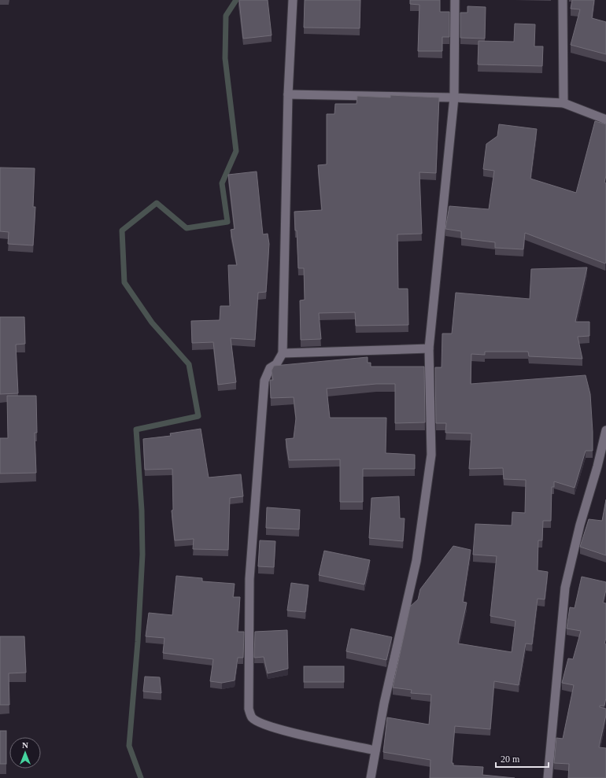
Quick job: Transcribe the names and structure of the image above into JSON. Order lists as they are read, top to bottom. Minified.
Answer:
{"scale_bar":"20 m","north":"top"}
